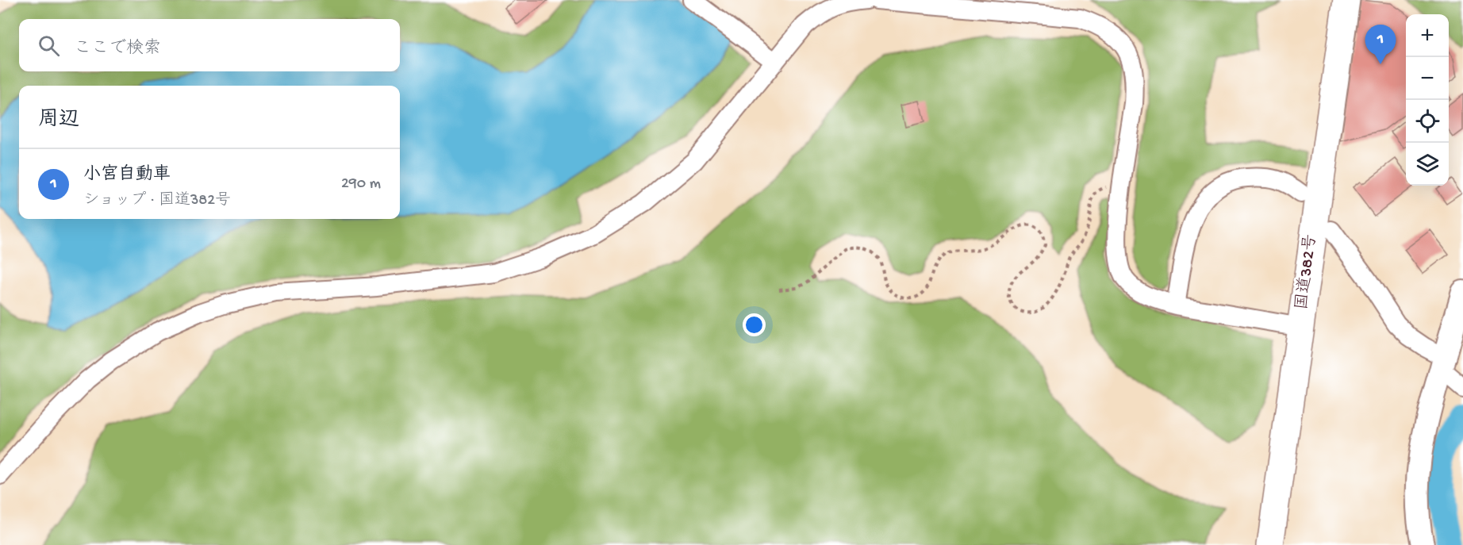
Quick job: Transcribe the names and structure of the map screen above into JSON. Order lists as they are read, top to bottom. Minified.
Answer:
{"streets":{"highway":["国道382号"]},"page":{"map_buttons":["+","−"],"search":"ここで検索","pins":"1","heading":"周辺","list":[{"mark":"1","name":"小宮自動車","note":"ショップ · 国道382号","value":"290 m"}]}}
